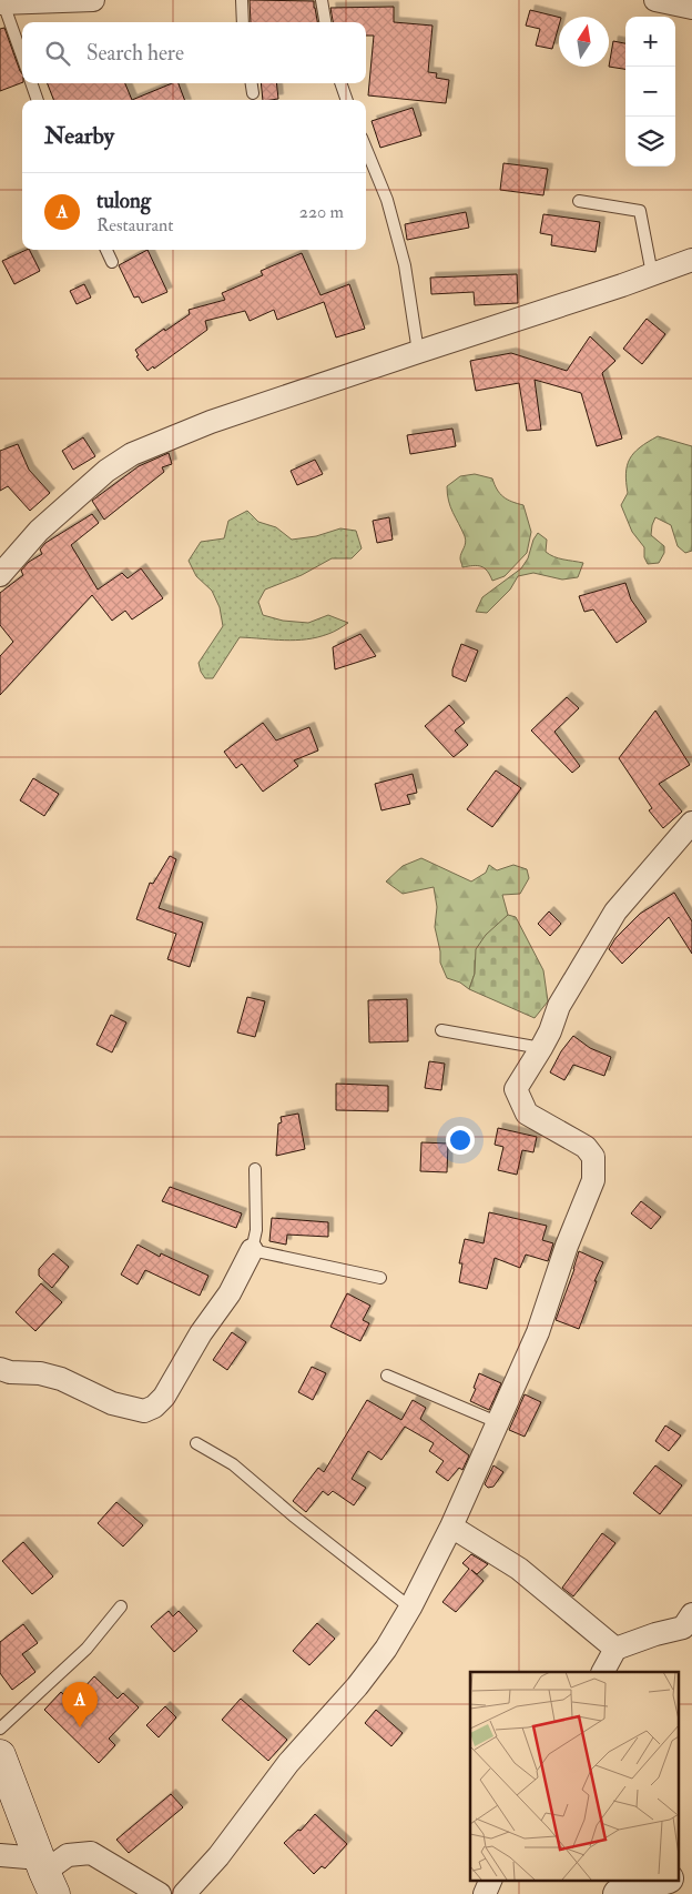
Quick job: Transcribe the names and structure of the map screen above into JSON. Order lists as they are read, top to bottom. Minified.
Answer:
{"north":"top","page":{"map_buttons":["+","−"],"search":"Search here","heading":"Nearby","list":[{"mark":"A","name":"tulong","note":"Restaurant","value":"220 m"}],"pins":"A"}}
